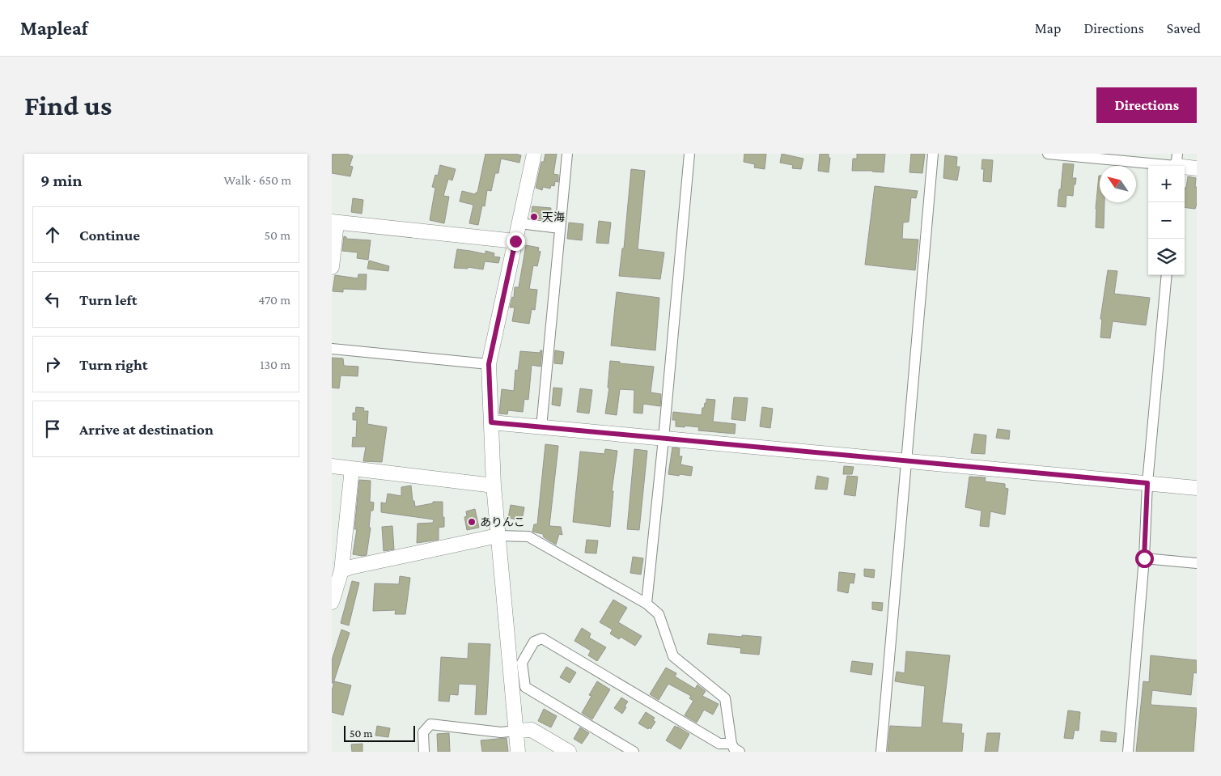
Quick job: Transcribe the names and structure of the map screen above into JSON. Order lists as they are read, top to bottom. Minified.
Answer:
{"places":["天海","ありんこ"],"scale_bar":"50 m","north":"top left","page":{"header":"Mapleaf","nav":["Map","Directions","Saved"],"buttons":"Directions","title":"Find us","heading":["9 min","Walk · 650 m"],"map_buttons":["+","−"],"list":[["Continue","50 m"],["Turn left","470 m"],["Turn right","130 m"],"Arrive at destination"],"scale":"50 m"}}
